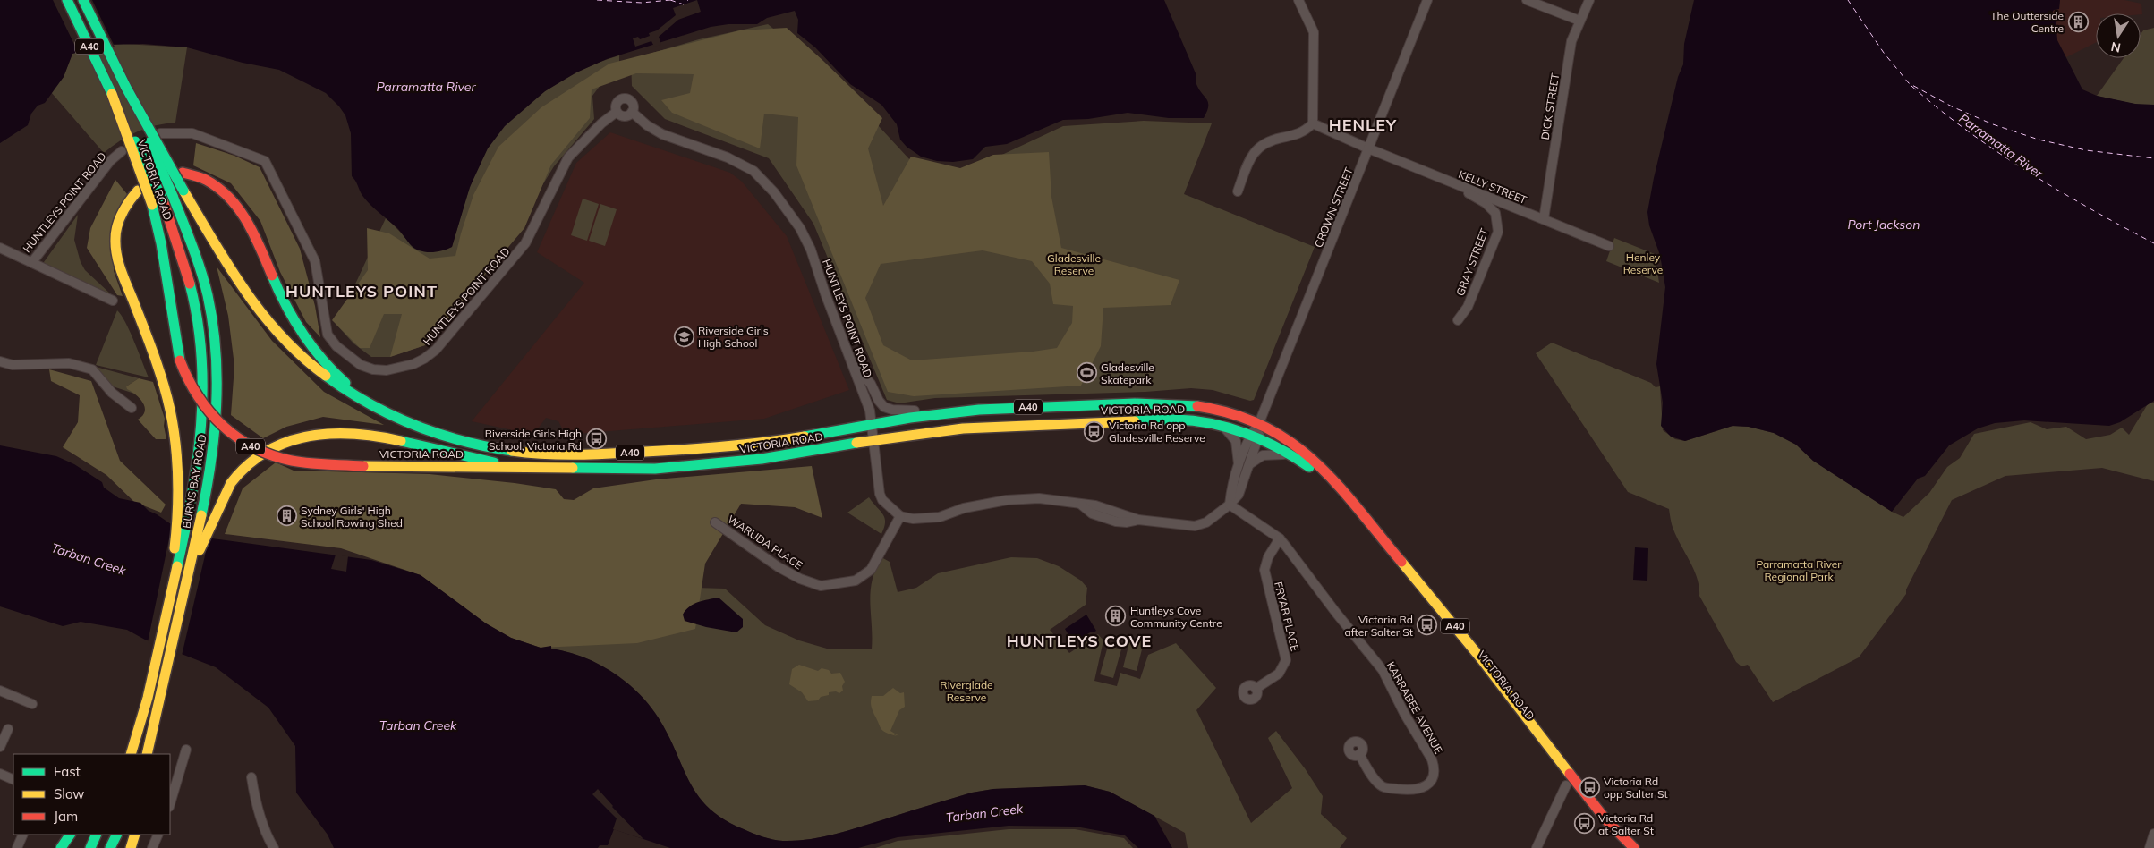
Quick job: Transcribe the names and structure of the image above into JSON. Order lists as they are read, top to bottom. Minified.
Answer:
{"streets":{"main road":["A40","VICTORIA ROAD","BURNS BAY ROAD"],"street":["DICK STREET","KELLY STREET","HUNTLEYS POINT ROAD","CROWN STREET","GRAY STREET","WARUDA PLACE","FRYAR PLACE","KARRABEE AVENUE"]},"crossings":[["DICK STREET","KELLY STREET"],["VICTORIA ROAD","HUNTLEYS POINT ROAD"],["VICTORIA ROAD","CROWN STREET"],["VICTORIA ROAD","BURNS BAY ROAD"],["KELLY STREET","CROWN STREET"],["KELLY STREET","GRAY STREET"],["HUNTLEYS POINT ROAD","WARUDA PLACE"],["FRYAR PLACE","KARRABEE AVENUE"]],"districts":["HENLEY","HUNTLEYS POINT","HUNTLEYS COVE"],"water":["Parramatta River","Port Jackson","Tarban Creek"],"parks":["Henley Reserve","Gladesville Reserve","Parramatta River Regional Park","Riverglade Reserve"],"places":{"building":["The Outterside Centre","Sydney Girls' High School Rowing Shed","Huntleys Cove Community Centre"],"school or university":["Riverside Girls High School"],"sports":["Gladesville Skatepark"],"bus stop":["Victoria Rd opp Gladesville Reserve","Riverside Girls High School, Victoria Rd","Victoria Rd after Salter St","Victoria Rd opp Salter St","Victoria Rd at Salter St"]},"legend":["Fast","Slow","Jam"],"north":"bottom"}
